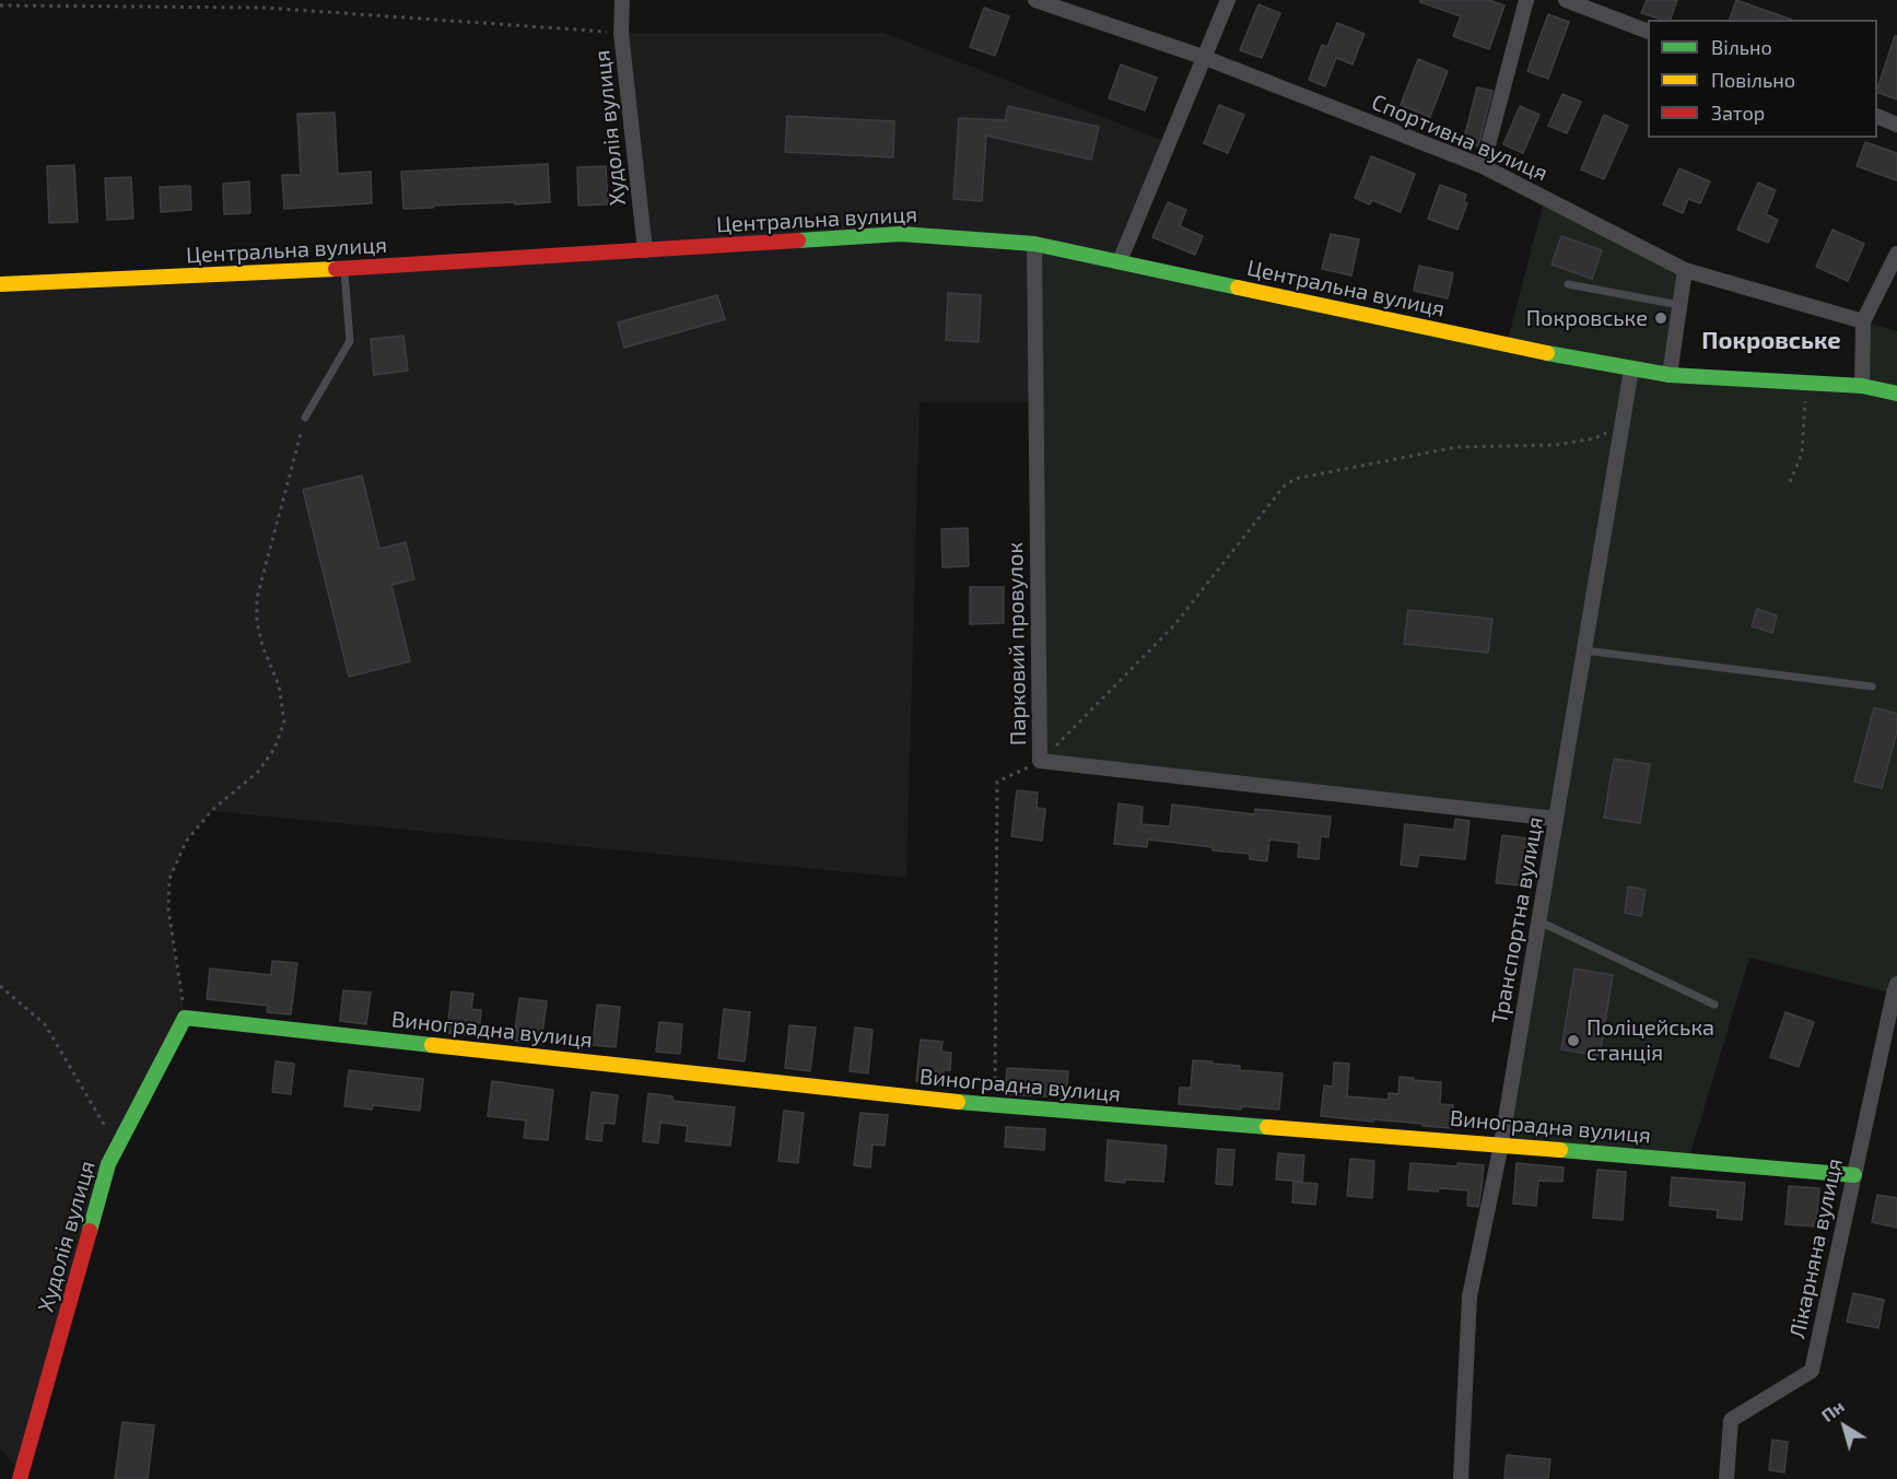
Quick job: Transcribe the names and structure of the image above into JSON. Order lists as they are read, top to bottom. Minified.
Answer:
{"streets":{"street":["Худолія вулиця","Спортивна вулиця","Центральна вулиця","Парковий провулок","Транспортна вулиця","Виноградна вулиця","Лікарняна вулиця"]},"crossings":[["Худолія вулиця","Центральна вулиця"],["Худолія вулиця","Виноградна вулиця"],["Центральна вулиця","Парковий провулок"],["Центральна вулиця","Транспортна вулиця"],["Парковий провулок","Транспортна вулиця"],["Транспортна вулиця","Виноградна вулиця"],["Виноградна вулиця","Лікарняна вулиця"]],"districts":["Покровське"],"places":["Покровське","Поліцейська станція"],"legend":["Вільно","Повільно","Затор"],"north":"top left"}
